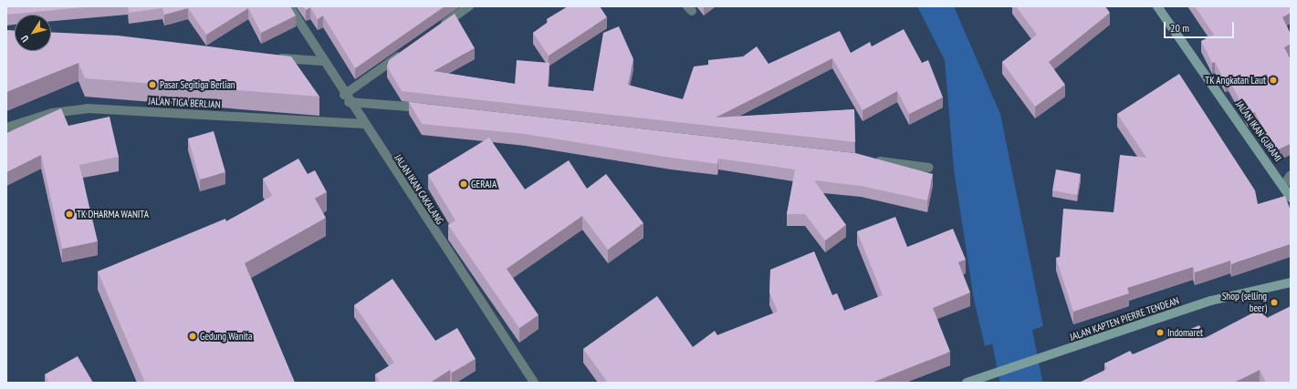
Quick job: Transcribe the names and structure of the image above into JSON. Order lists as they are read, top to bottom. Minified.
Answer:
{"streets":{"main road":["JALAN IKAN GURAMI","JALAN KAPTEN PIERRE TENDEAN"],"street":["JALAN TIGA BERLIAN","JALAN IKAN CAKALANG"]},"crossings":[["JALAN TIGA BERLIAN","JALAN IKAN CAKALANG"]],"places":["TK Angkatan Laut","Pasar Segitiga Berlian","GERAJA","TK DHARMA WANITA","Shop (selling beer)","Indomaret","Gedung Wanita"],"scale_bar":"20 m","north":"bottom left"}
